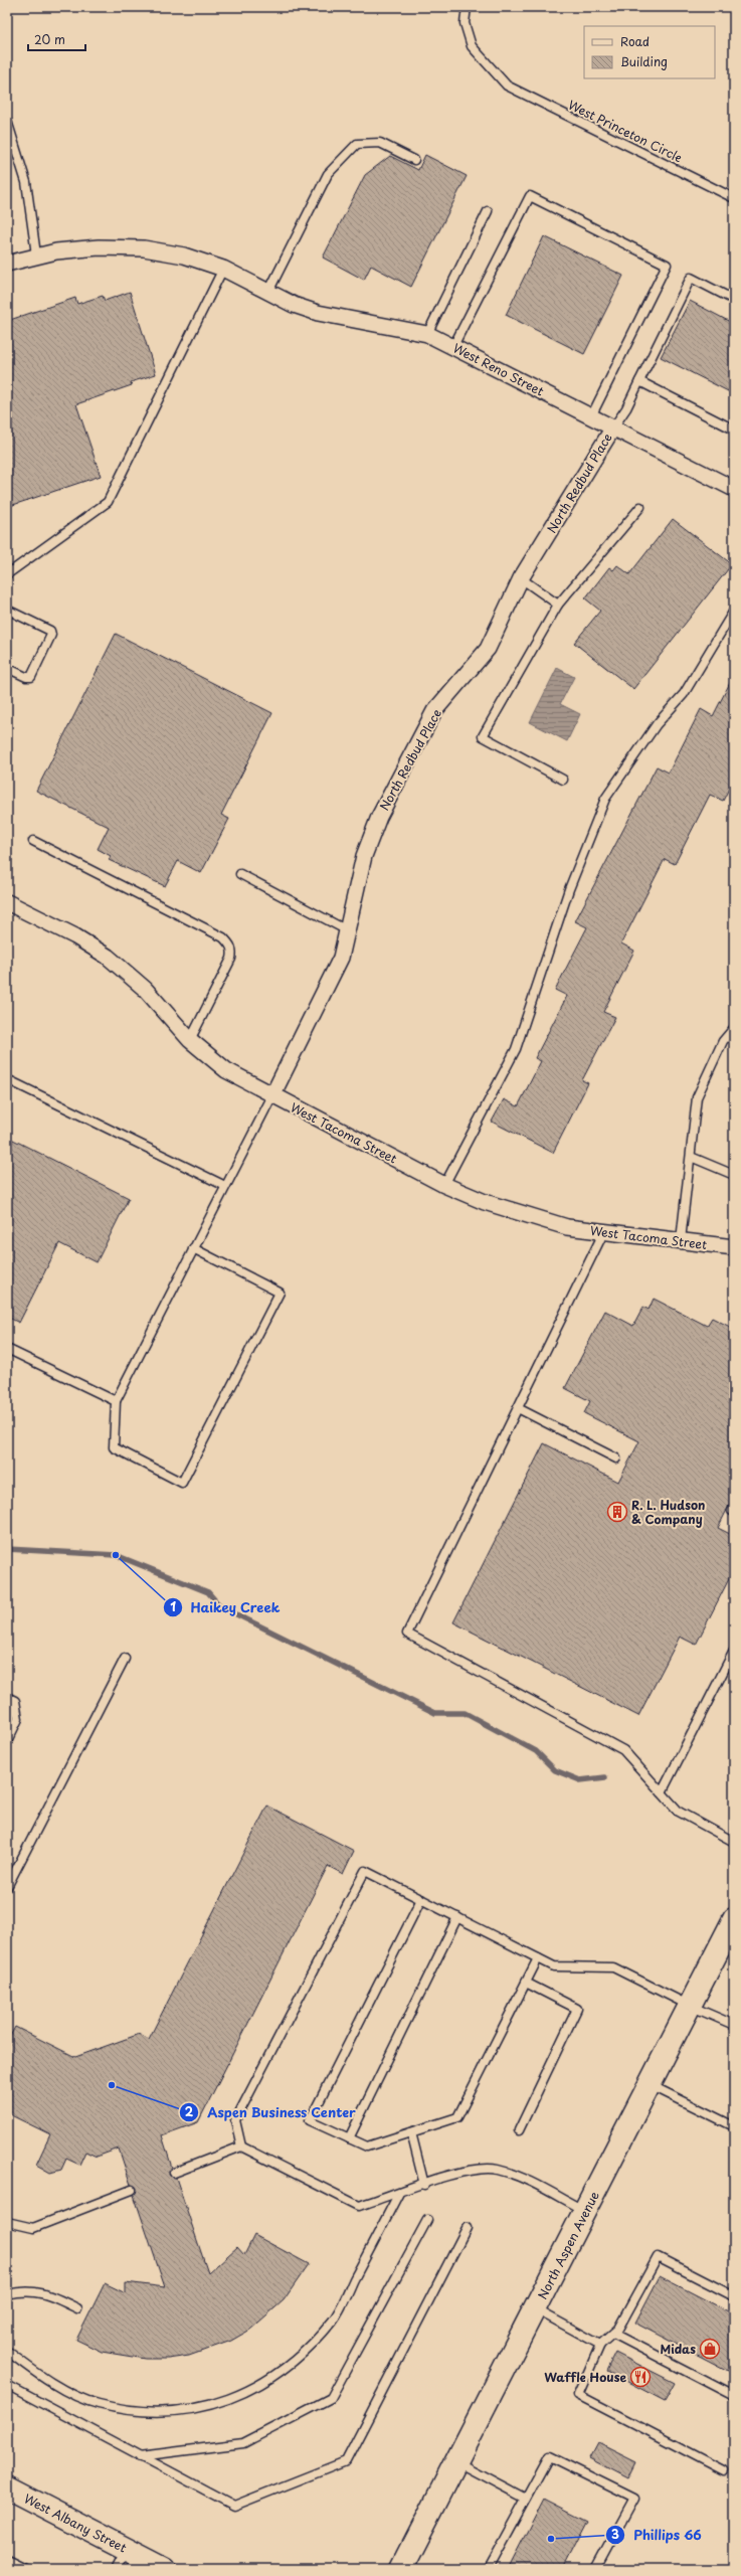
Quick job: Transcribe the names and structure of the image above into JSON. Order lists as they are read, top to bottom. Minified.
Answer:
{"streets":{"main road":["North Aspen Avenue","West Albany Street"],"street":["West Reno Street","North Redbud Place","West Tacoma Street"],"lane":["West Princeton Circle"]},"crossings":[["West Reno Street","North Redbud Place"],["North Redbud Place","West Tacoma Street"]],"places":{"building":["R. L. Hudson & Company"],"other":["Haikey Creek","Aspen Business Center","Phillips 66"],"shop":["Midas"],"restaurant":["Waffle House"]},"legend":["Road","Building"],"scale_bar":"20 m"}
